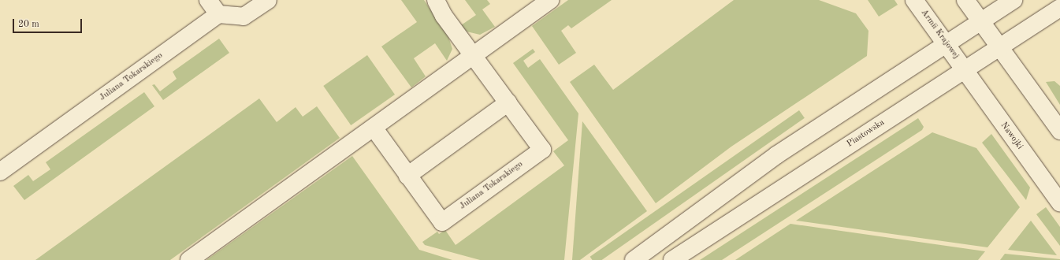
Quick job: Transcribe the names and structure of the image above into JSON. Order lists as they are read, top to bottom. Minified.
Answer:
{"streets":{"street":["Armii Krajowej","Juliana Tokarskiego","Piastowska","Nawojki"]},"crossings":[["Armii Krajowej","Piastowska"],["Armii Krajowej","Nawojki"],["Piastowska","Nawojki"]],"scale_bar":"20 m"}
